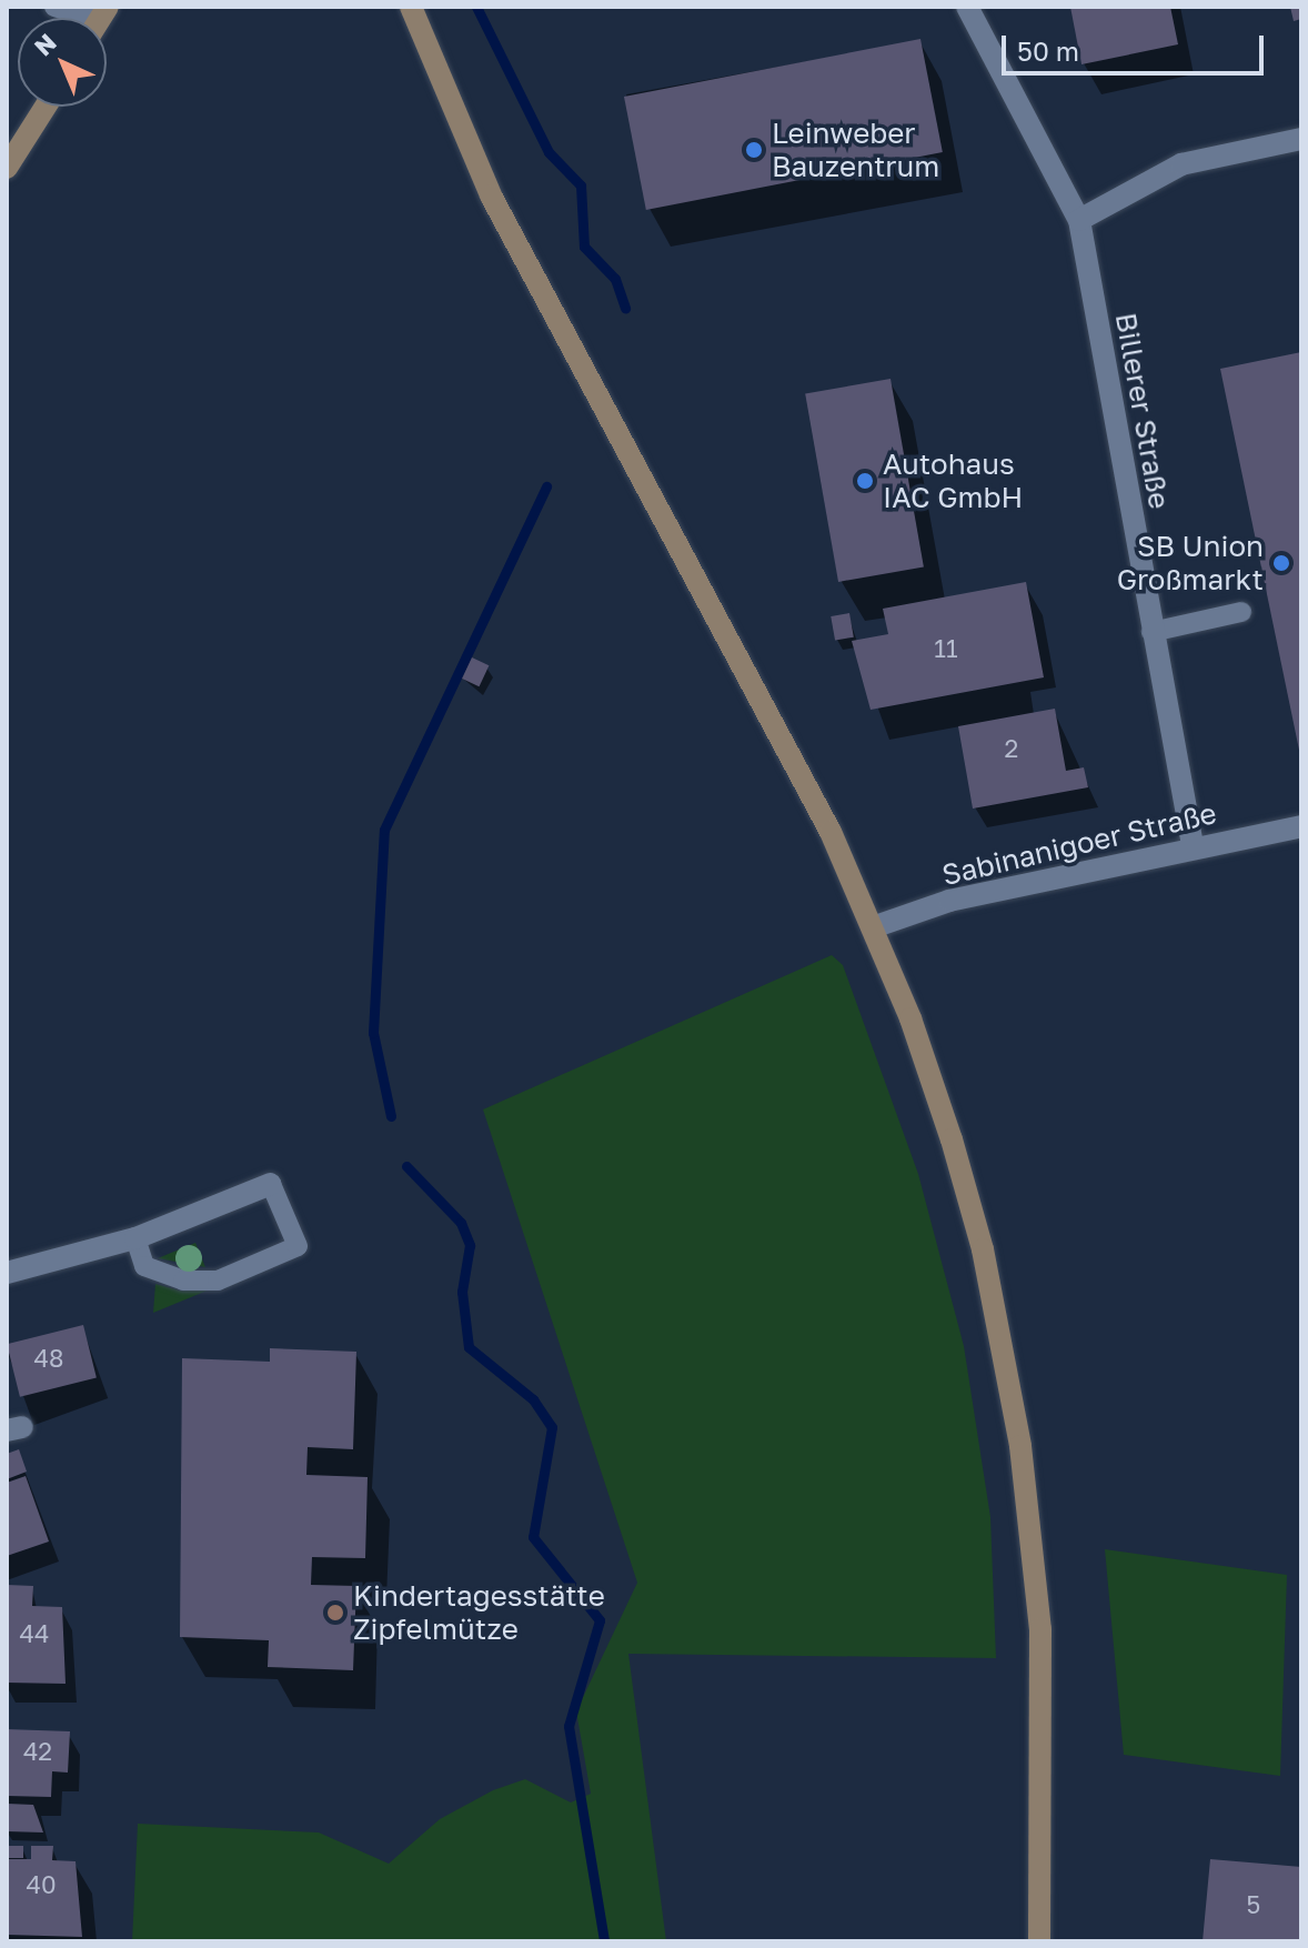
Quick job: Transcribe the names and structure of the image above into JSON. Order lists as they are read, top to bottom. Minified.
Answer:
{"streets":{"street":["Billerer Straße","Sabinanigoer Straße"]},"crossings":[["Billerer Straße","Sabinanigoer Straße"]],"places":["Leinweber Bauzentrum","Autohaus IAC GmbH","SB Union Großmarkt","Kindertagesstätte Zipfelmütze"],"house_numbers":["11","2","48","44","42","40","5"],"scale_bar":"50 m","north":"top left"}
